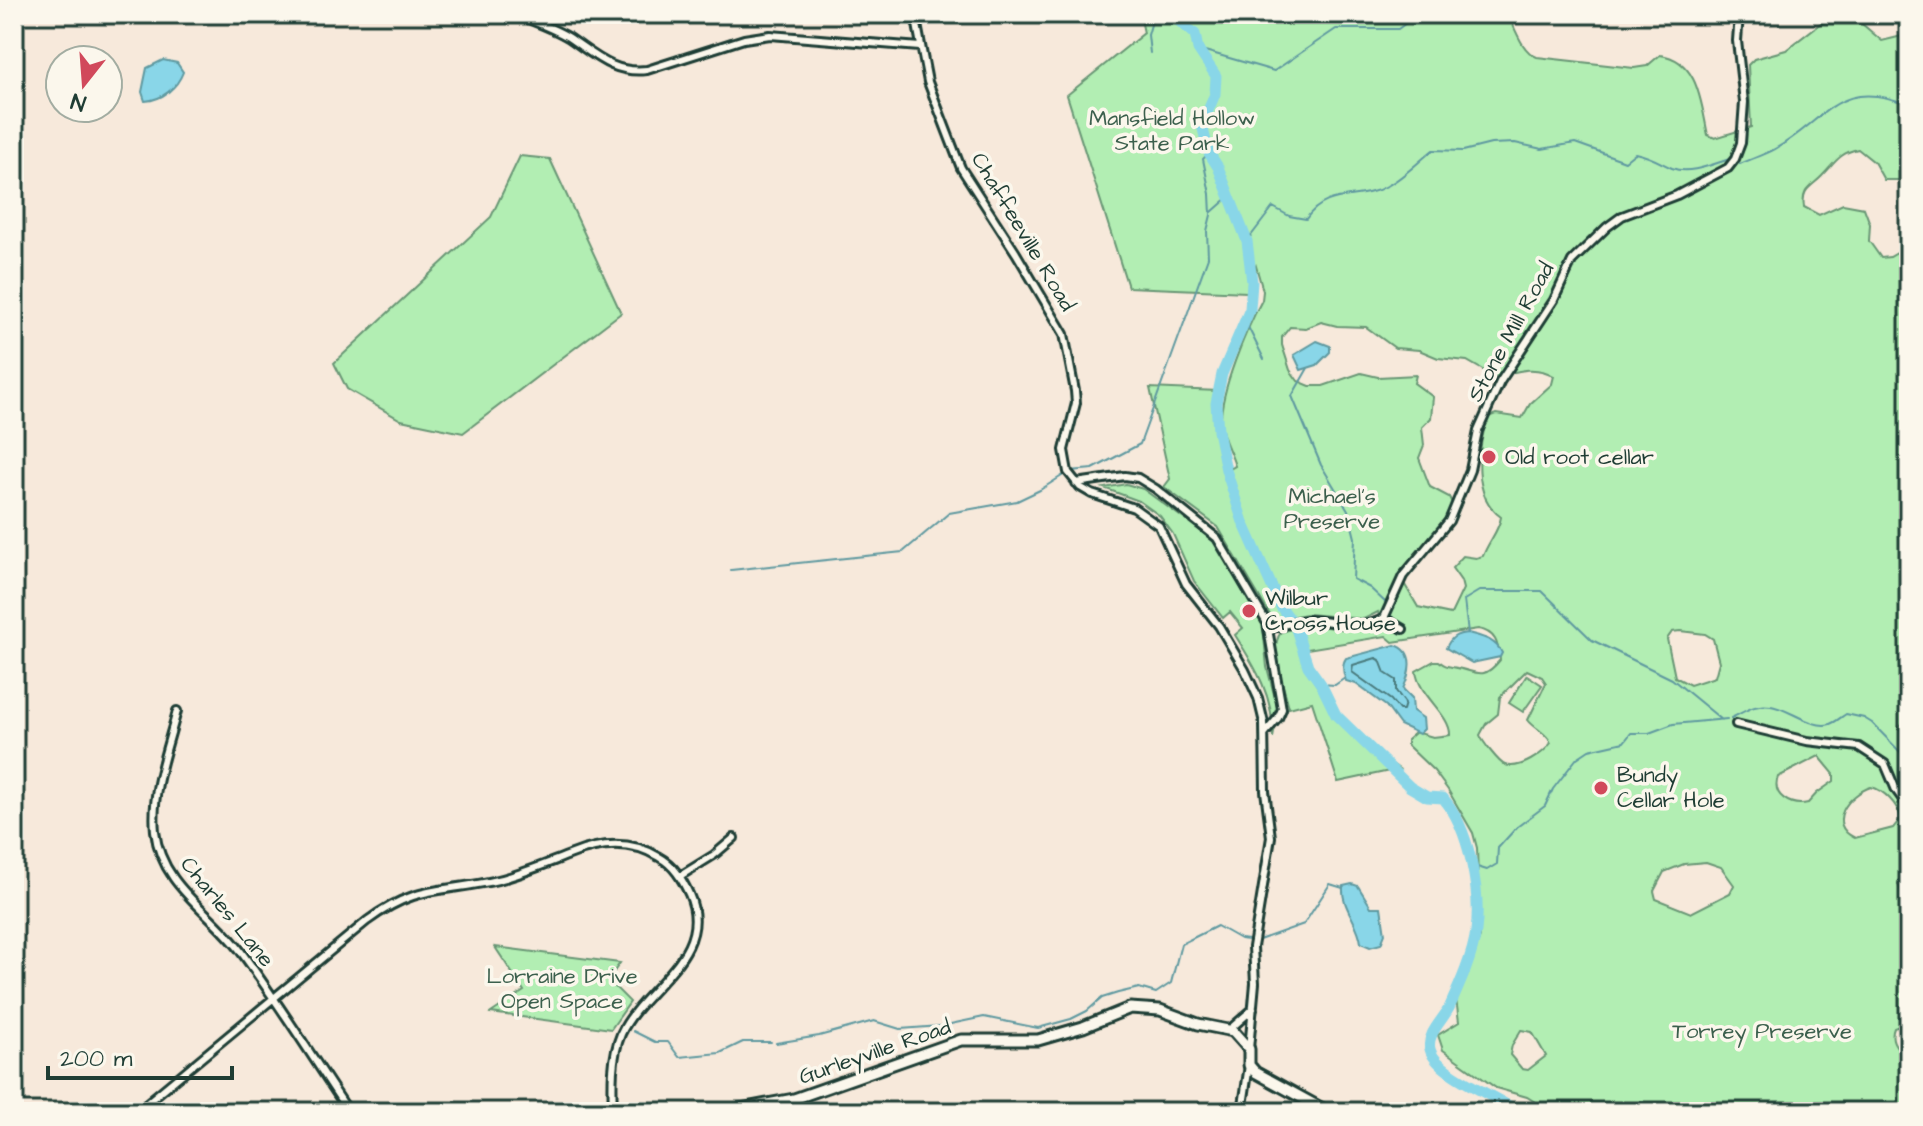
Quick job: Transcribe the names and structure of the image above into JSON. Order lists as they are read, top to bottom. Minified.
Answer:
{"streets":{"street":["Chaffeeville Road","Stone Mill Road","Charles Lane","Gurleyville Road"]},"parks":["Mansfield Hollow State Park","Michael's Preserve","Lorraine Drive Open Space","Torrey Preserve"],"places":["Old root cellar","Wilbur Cross House","Bundy Cellar Hole"],"scale_bar":"200 m","north":"bottom"}
